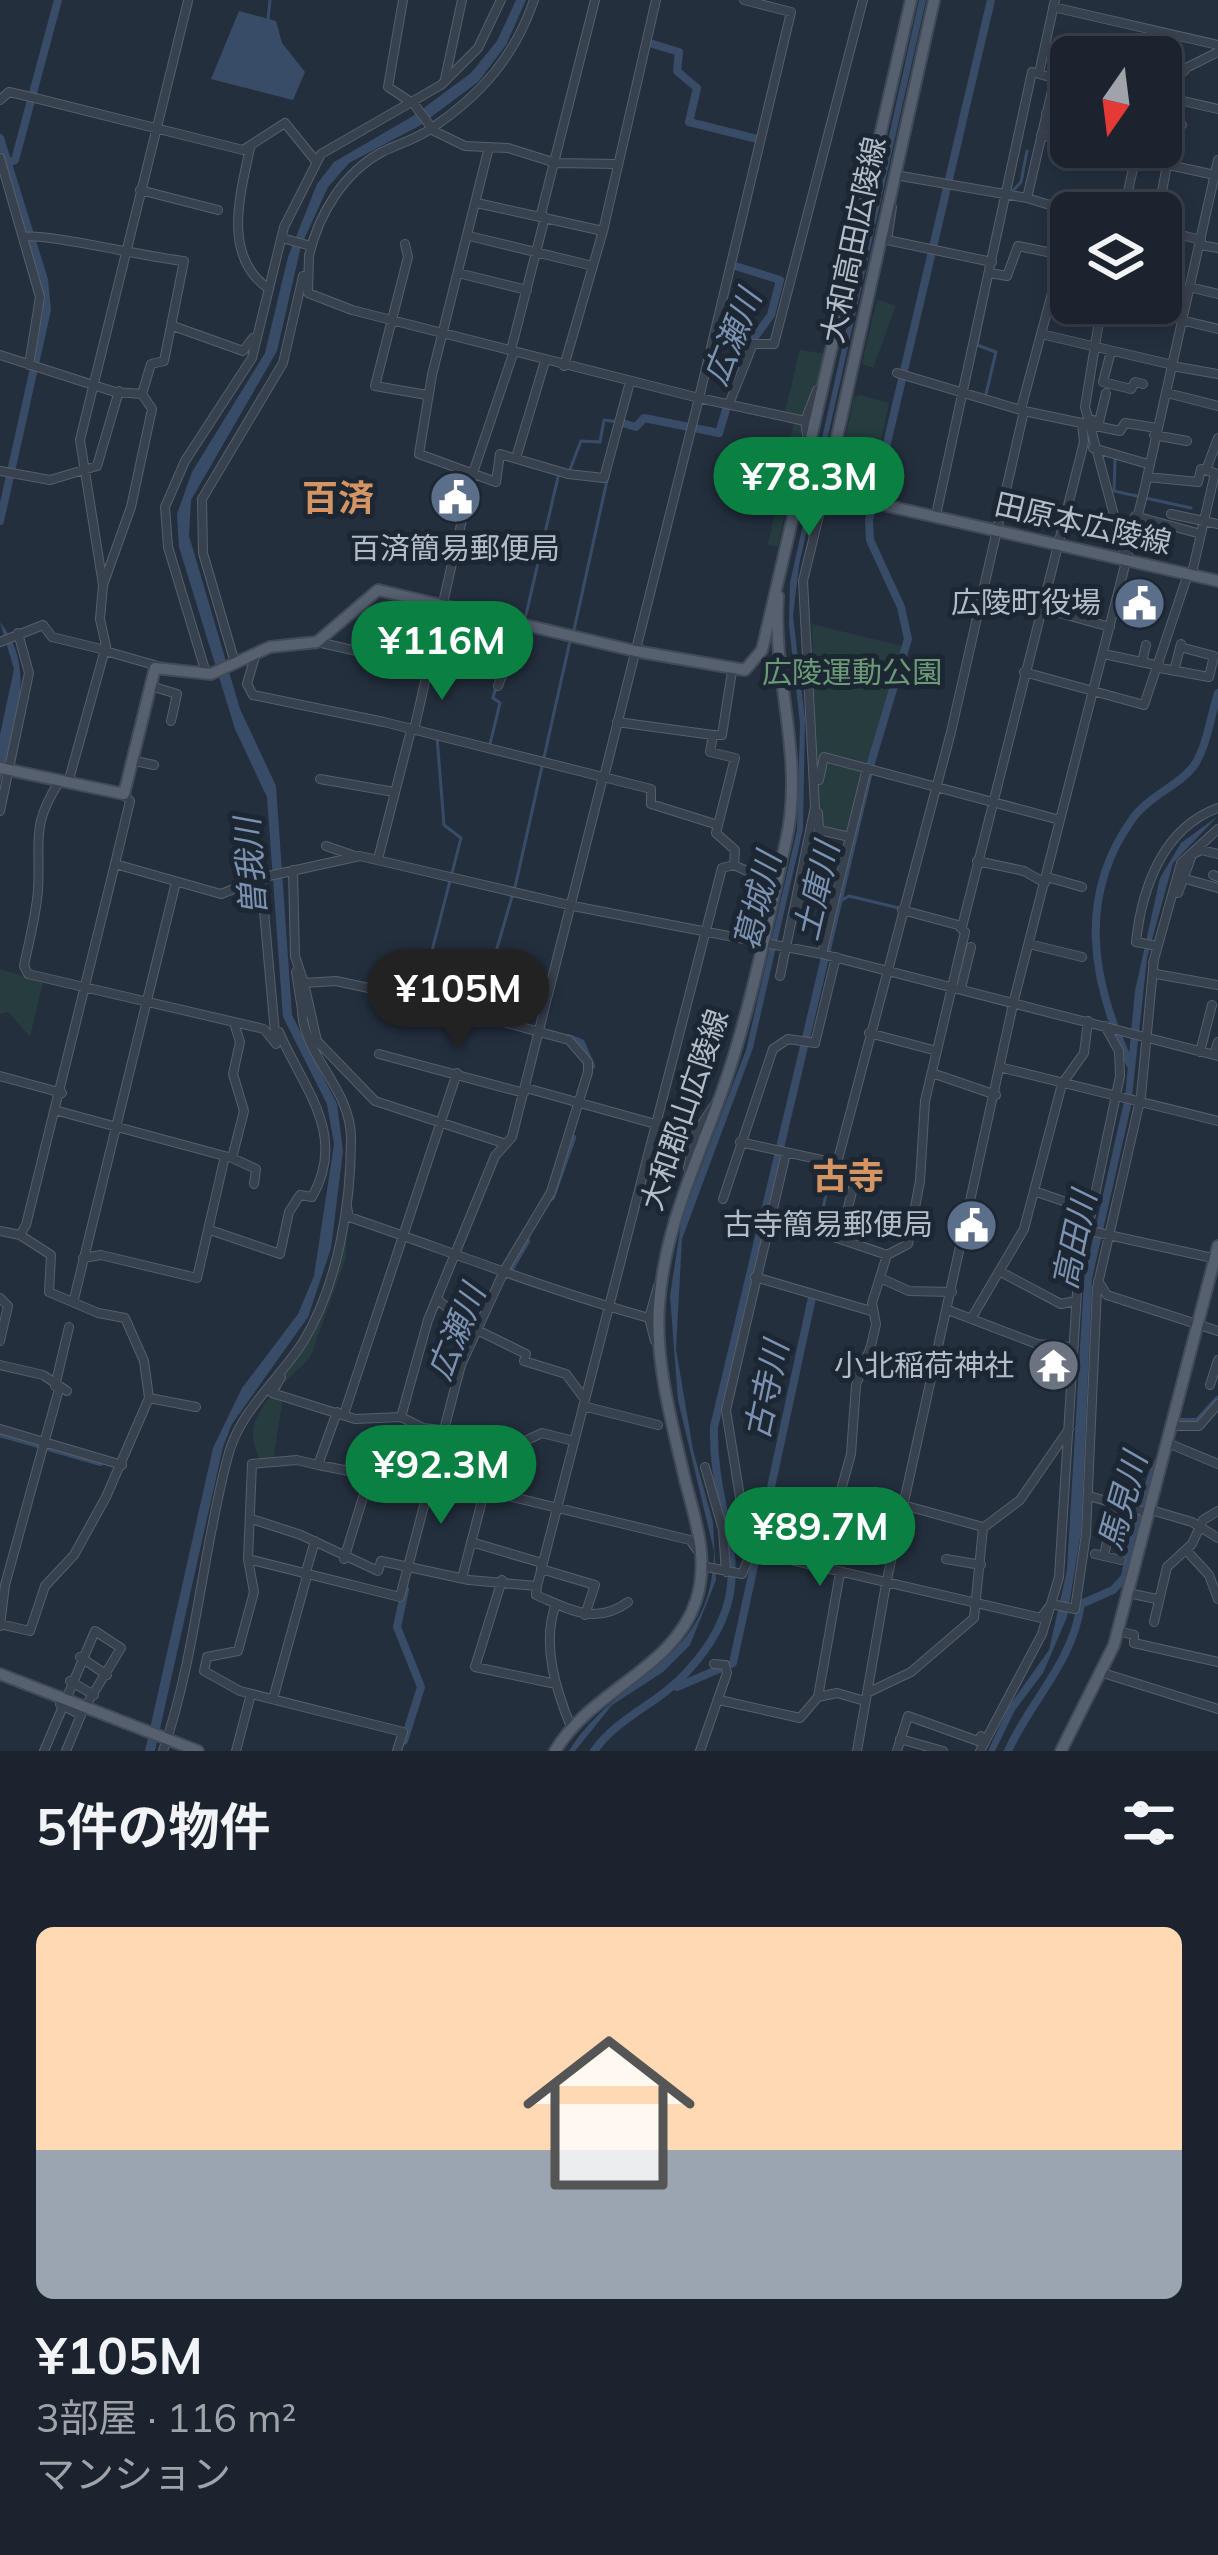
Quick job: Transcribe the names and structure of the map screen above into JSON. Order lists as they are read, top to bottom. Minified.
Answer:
{"streets":{"main road":["大和高田広陵線","田原本広陵線","大和郡山広陵線"]},"crossings":[["大和高田広陵線","田原本広陵線"]],"districts":["百済","古寺"],"water":["広瀬川","曽我川","土庫川","葛城川","高田川","古寺川","馬見川"],"parks":["広陵運動公園"],"places":{"public building":["百済簡易郵便局","広陵町役場","古寺簡易郵便局"],"temple":["小北稲荷神社"]},"north":"bottom","page":{"price":["¥78.3M","¥116M","¥105M","¥92.3M","¥89.7M"],"heading":"5件の物件","list":[{"name":"¥105M","note":"3部屋 · 116 m² · マンション"}]}}
